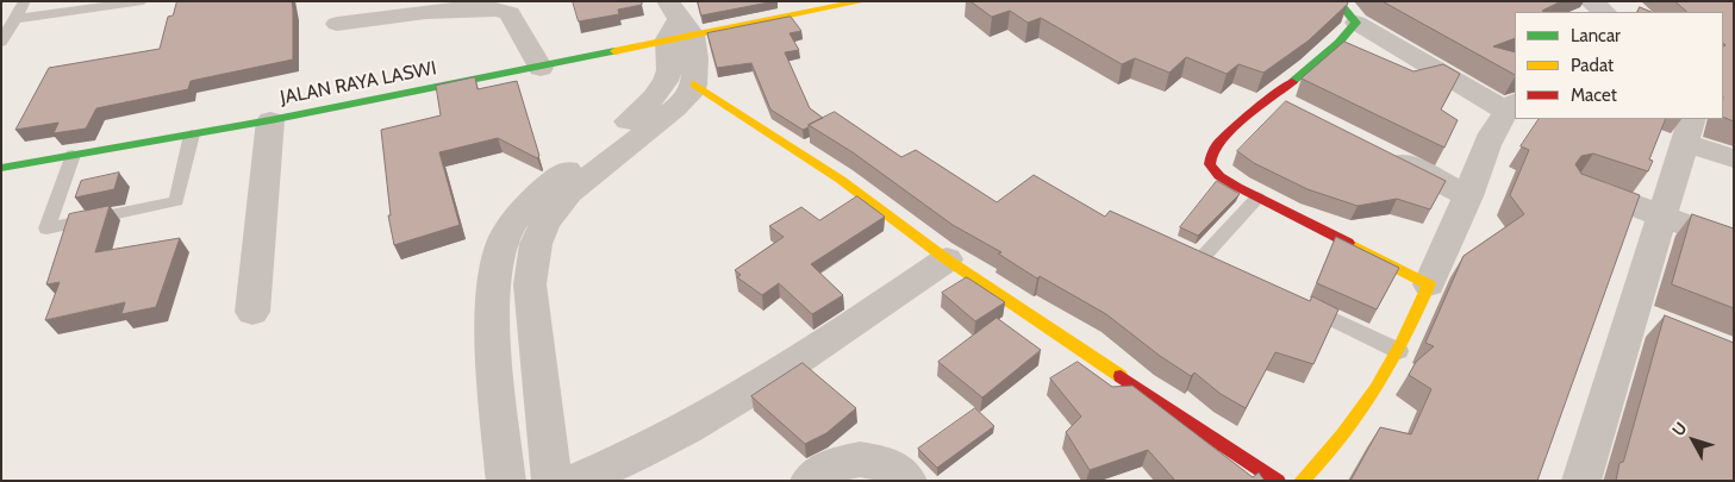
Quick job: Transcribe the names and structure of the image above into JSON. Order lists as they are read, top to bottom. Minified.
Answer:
{"streets":{"street":["JALAN RAYA LASWI"]},"legend":["Lancar","Padat","Macet"],"north":"top left"}
